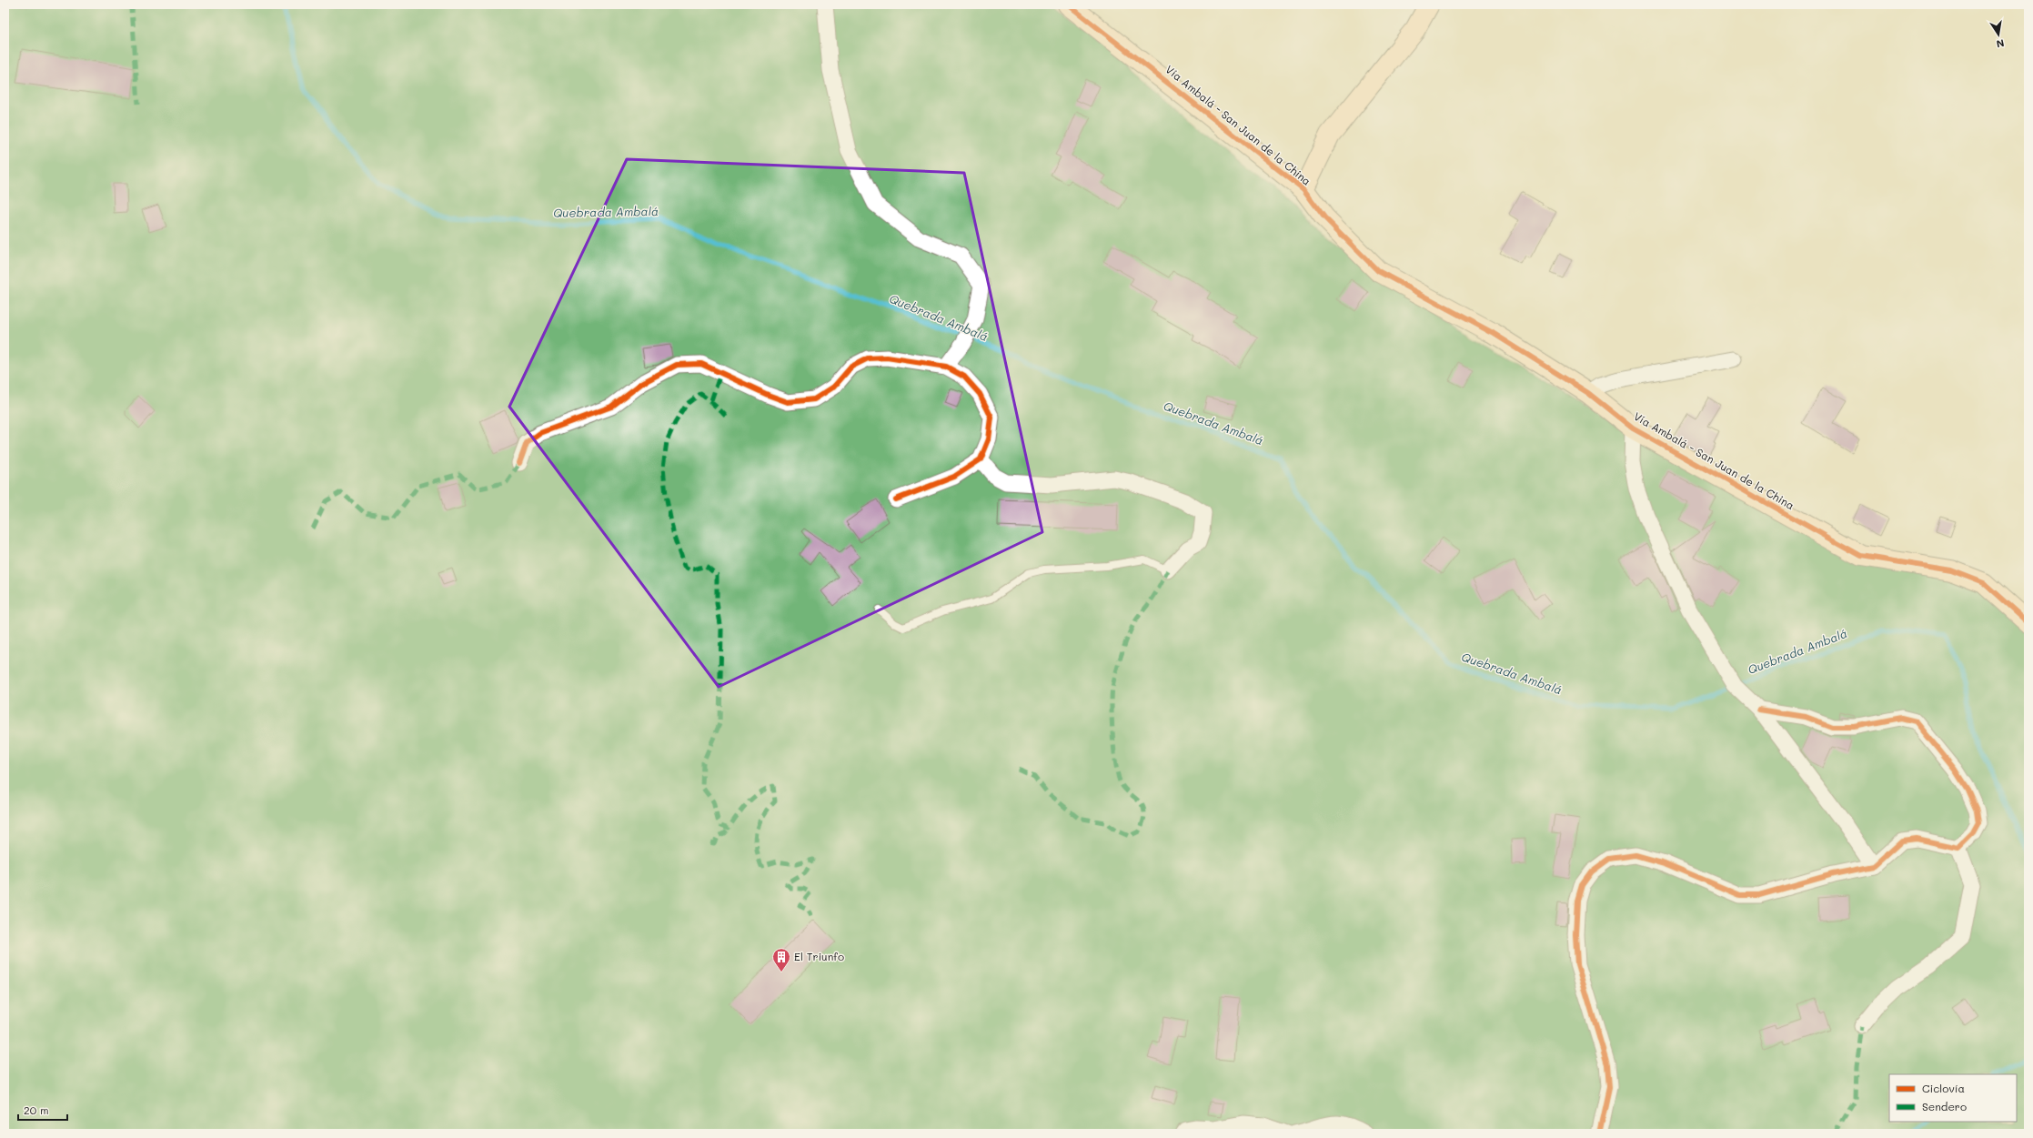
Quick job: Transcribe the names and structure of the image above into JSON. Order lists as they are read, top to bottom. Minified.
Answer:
{"streets":{"street":["Vía Ambalá - San Juan de la China"]},"water":["Quebrada Ambalá"],"places":{"building":["El Triunfo"]},"legend":["Ciclovía","Sendero"],"scale_bar":"20 m","north":"bottom"}
